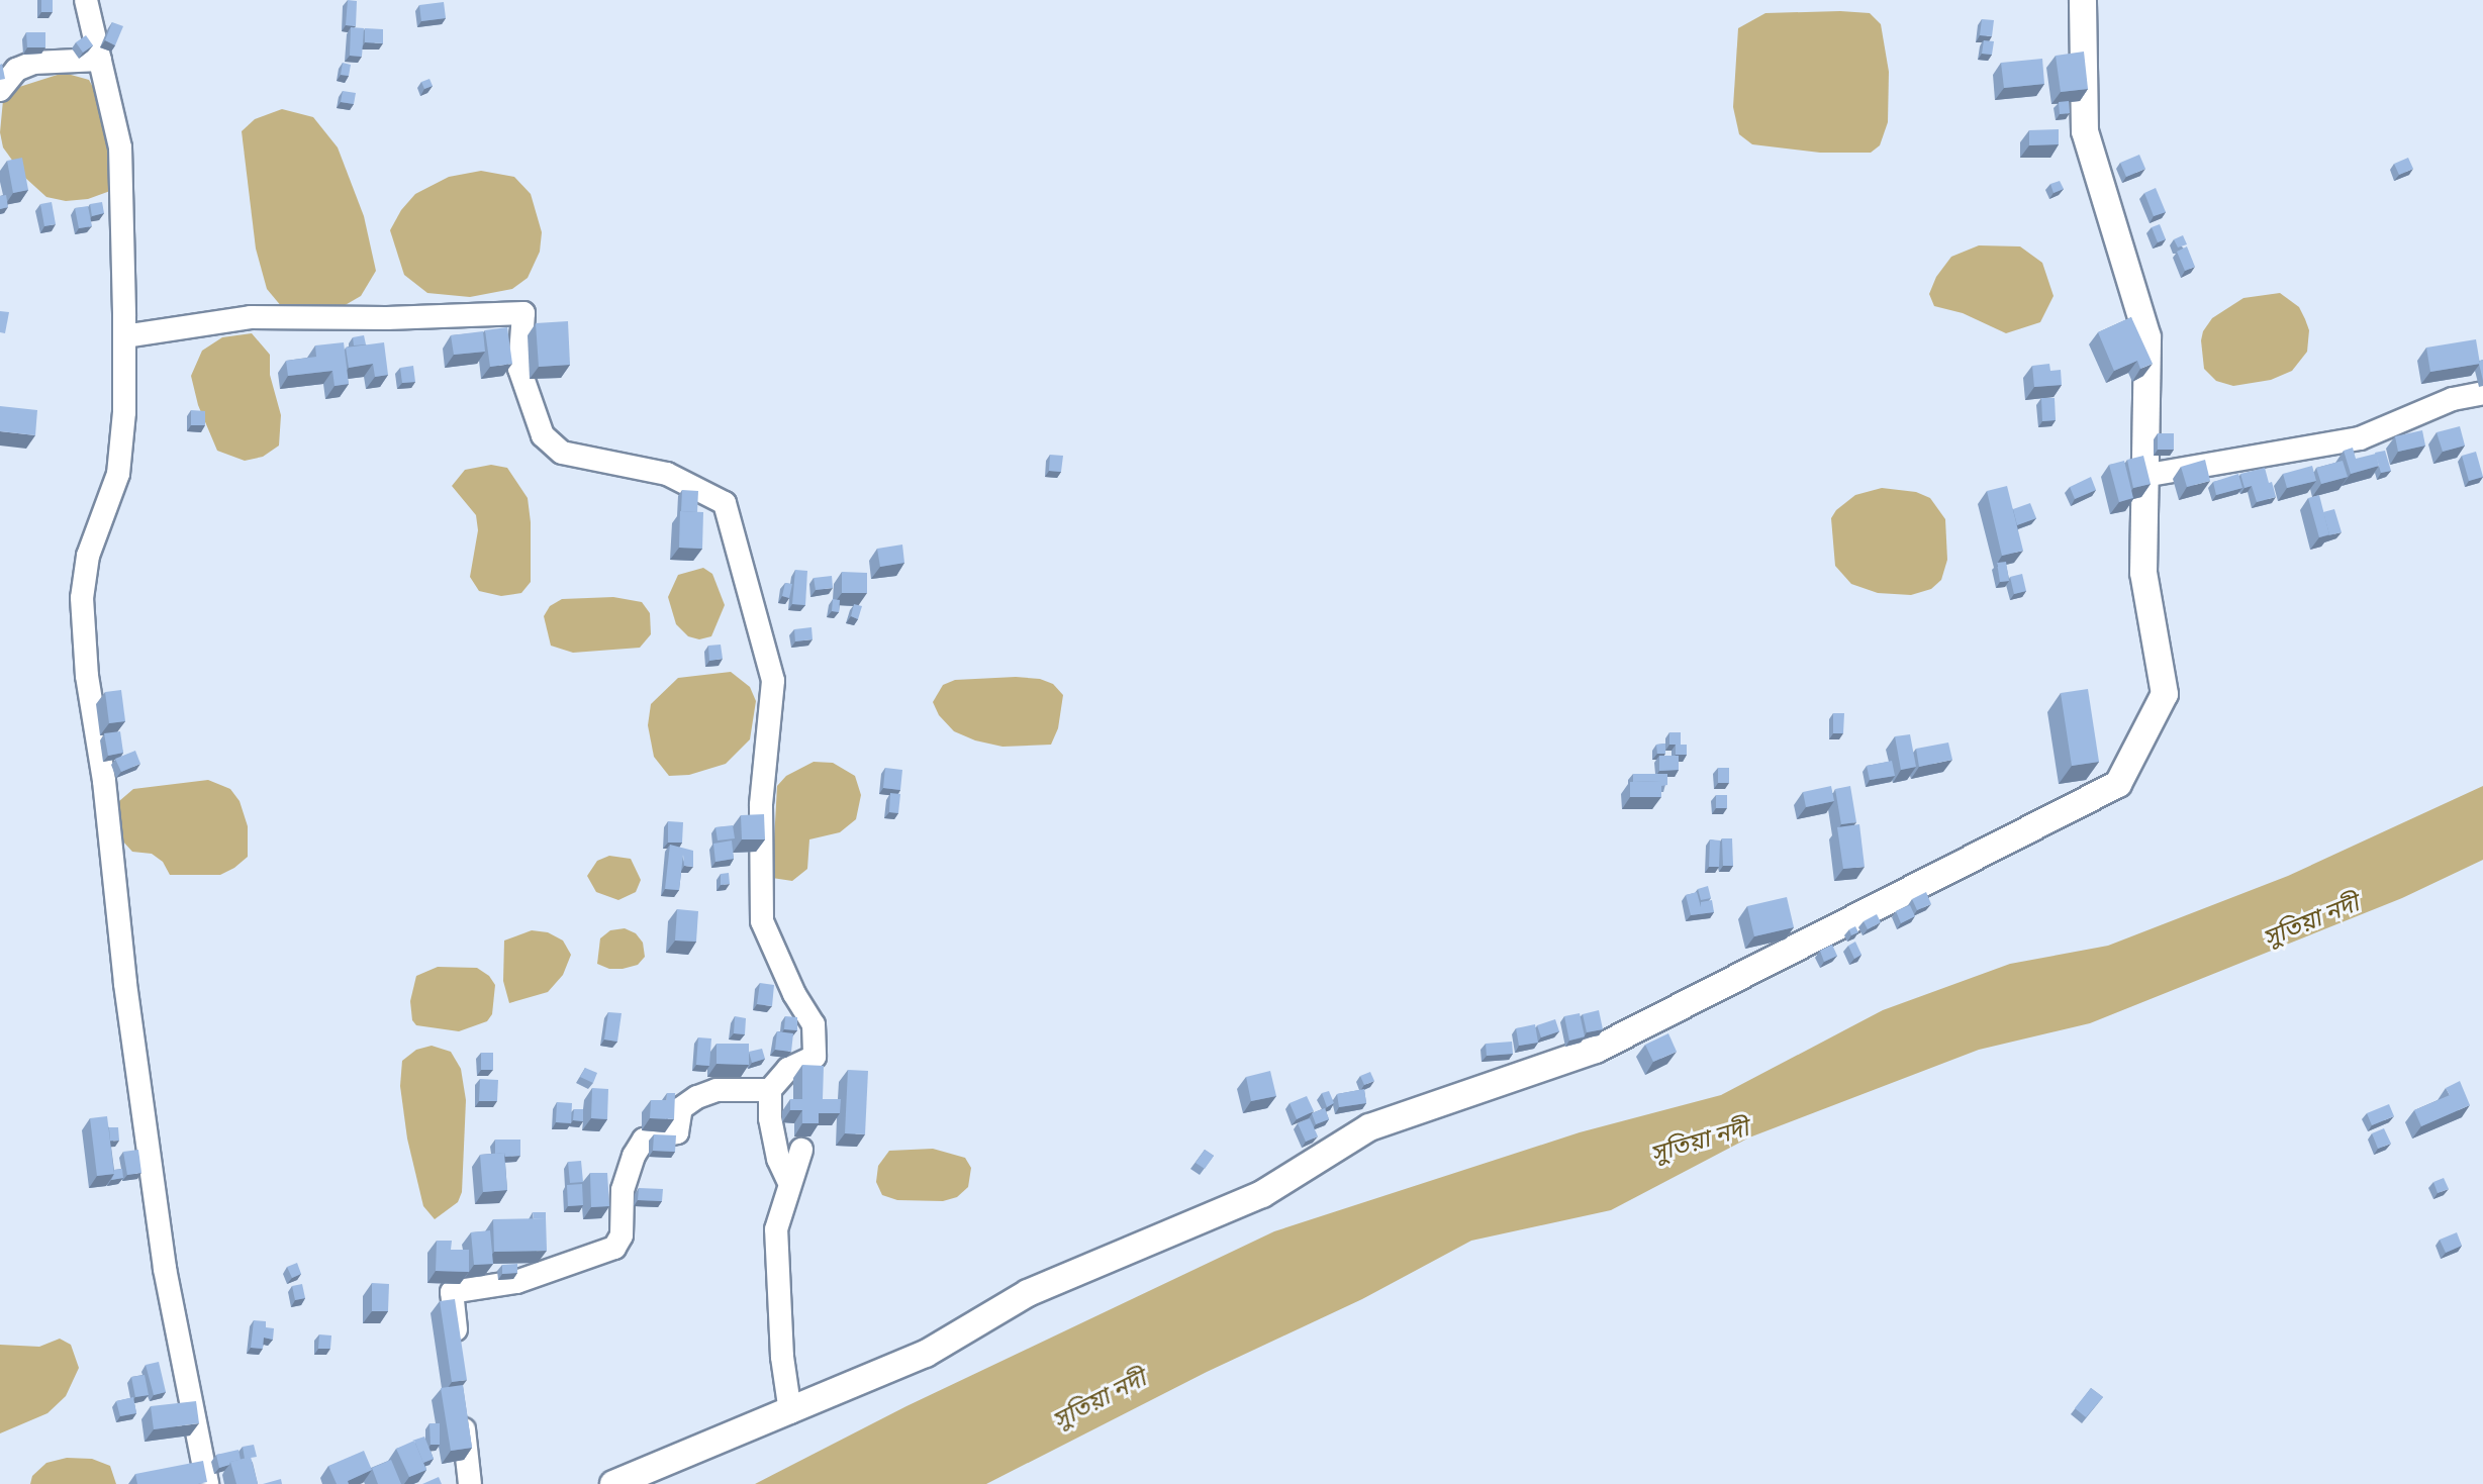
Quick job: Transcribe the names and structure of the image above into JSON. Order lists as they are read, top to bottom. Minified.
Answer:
{"water":["সুতিয়া নদী"]}
